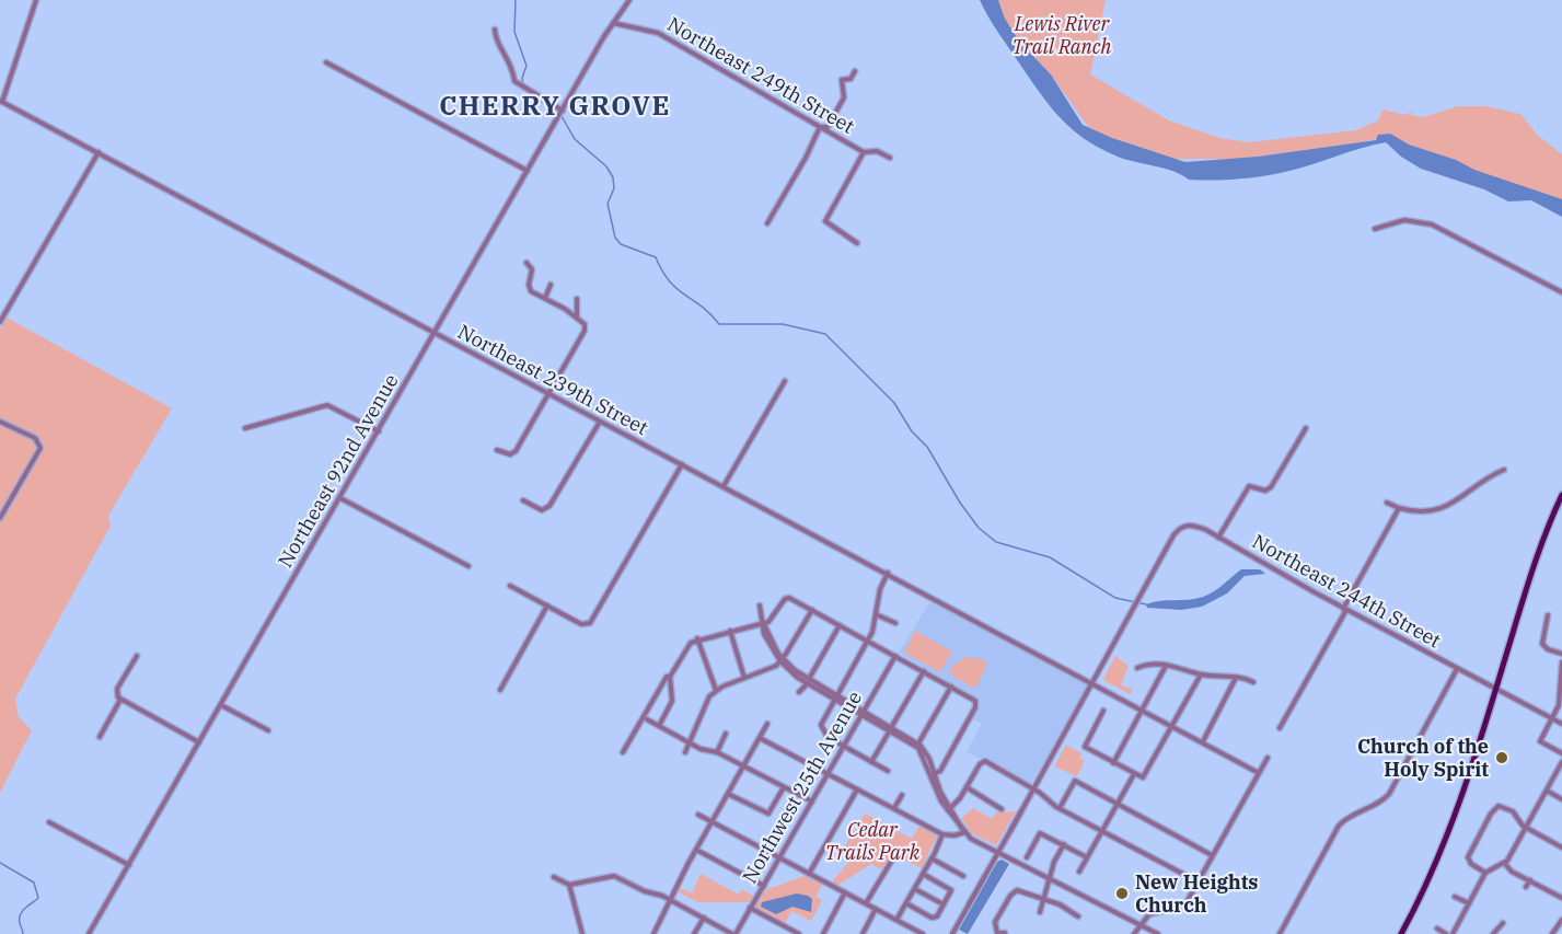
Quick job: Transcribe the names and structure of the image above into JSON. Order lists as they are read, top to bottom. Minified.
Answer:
{"streets":{"street":["Northeast 249th Street","Northeast 239th Street","Northeast 92nd Avenue","Northeast 244th Street","Northwest 25th Avenue"]},"crossings":[["Northeast 249th Street","Northeast 92nd Avenue"],["Northeast 239th Street","Northeast 92nd Avenue"],["Northeast 239th Street","Northeast 244th Street"]],"districts":["CHERRY GROVE"],"parks":["Lewis River Trail Ranch","Cedar Trails Park"],"places":["Church of the Holy Spirit","New Heights Church"]}
